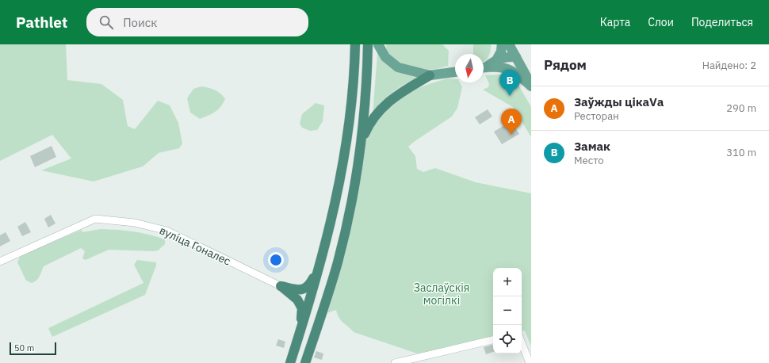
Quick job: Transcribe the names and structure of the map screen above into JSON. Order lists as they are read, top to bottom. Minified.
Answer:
{"streets":{"street":["вуліца Гоналес"]},"parks":["Заслаўскія могілкі"],"scale_bar":"50 m","north":"bottom","page":{"header":"Pathlet","search":"Поиск","nav":["Карта","Слои","Поделиться"],"heading":["Рядом","Найдено: 2"],"pins":["B","A"],"list":[{"mark":"A","name":"Заўжды цікаVа","note":"Ресторан","value":"290 m"},{"mark":"B","name":"Замак","note":"Место","value":"310 m"}],"map_buttons":["+","−"],"scale":"50 m"}}
